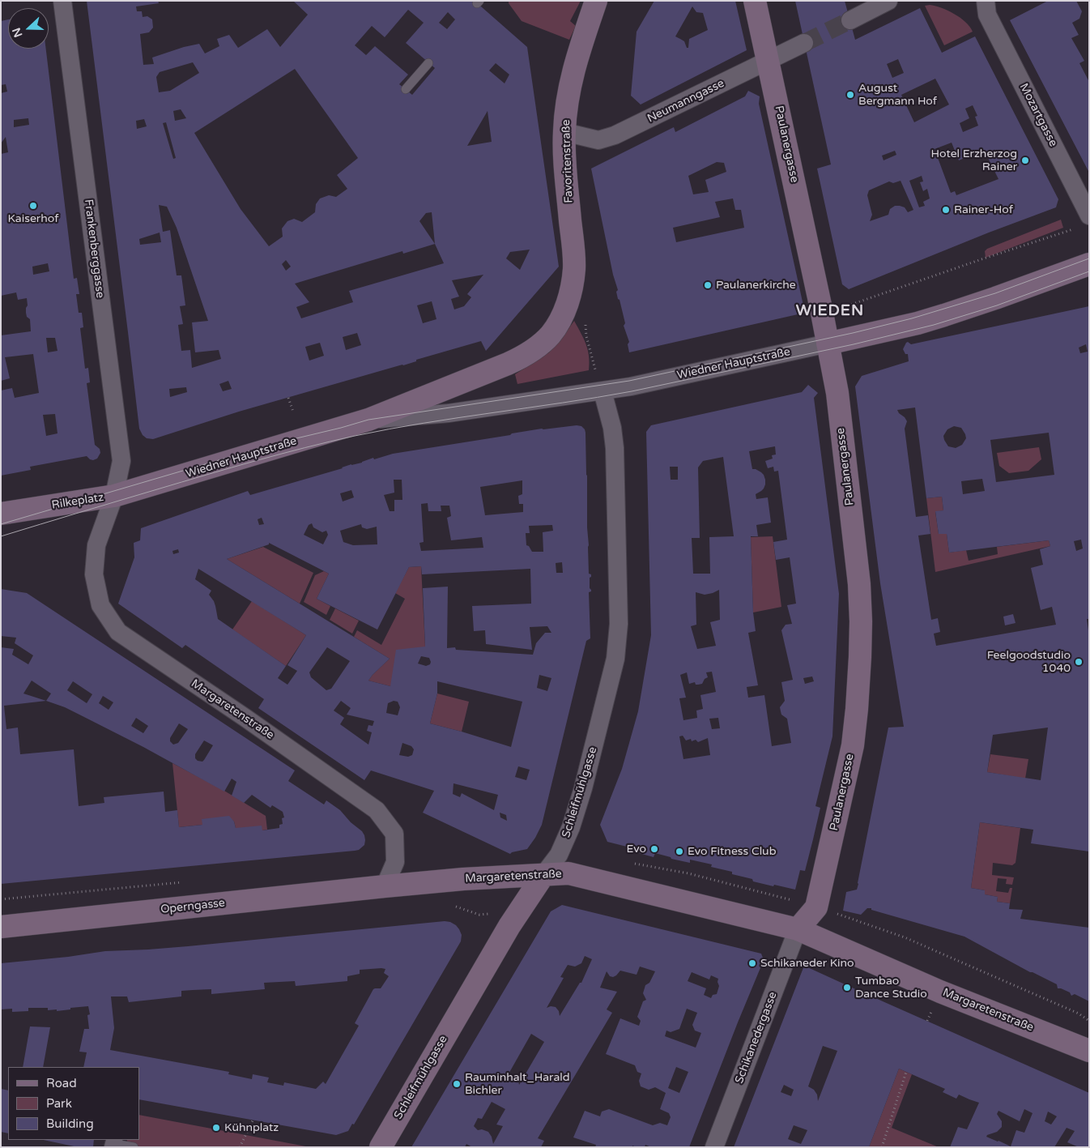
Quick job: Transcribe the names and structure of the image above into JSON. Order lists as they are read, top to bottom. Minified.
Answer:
{"streets":{"main road":["Paulanergasse","Favoritenstraße","Wiedner Hauptstraße","Rilkeplatz","Margaretenstraße","Schleifmühlgasse","Operngasse"],"street":["Neumanngasse","Mozartgasse","Frankenberggasse","Schikanedergasse"]},"crossings":[["Neumanngasse","Paulanergasse"],["Neumanngasse","Favoritenstraße"],["Paulanergasse","Wiedner Hauptstraße"],["Paulanergasse","Margaretenstraße"],["Paulanergasse","Schikanedergasse"],["Favoritenstraße","Wiedner Hauptstraße"],["Frankenberggasse","Wiedner Hauptstraße"],["Frankenberggasse","Rilkeplatz"],["Wiedner Hauptstraße","Rilkeplatz"],["Wiedner Hauptstraße","Schleifmühlgasse"],["Rilkeplatz","Margaretenstraße"],["Margaretenstraße","Schleifmühlgasse"],["Margaretenstraße","Operngasse"],["Margaretenstraße","Schikanedergasse"]],"districts":["WIEDEN"],"places":["August Bergmann Hof","Hotel Erzherzog Rainer","Kaiserhof","Rainer-Hof","Paulanerkirche","Feelgoodstudio 1040","Evo","Evo Fitness Club","Schikaneder Kino","Tumbao Dance Studio","Rauminhalt_Harald Bichler","Kühnplatz"],"legend":["Road","Park","Building"],"north":"left"}
